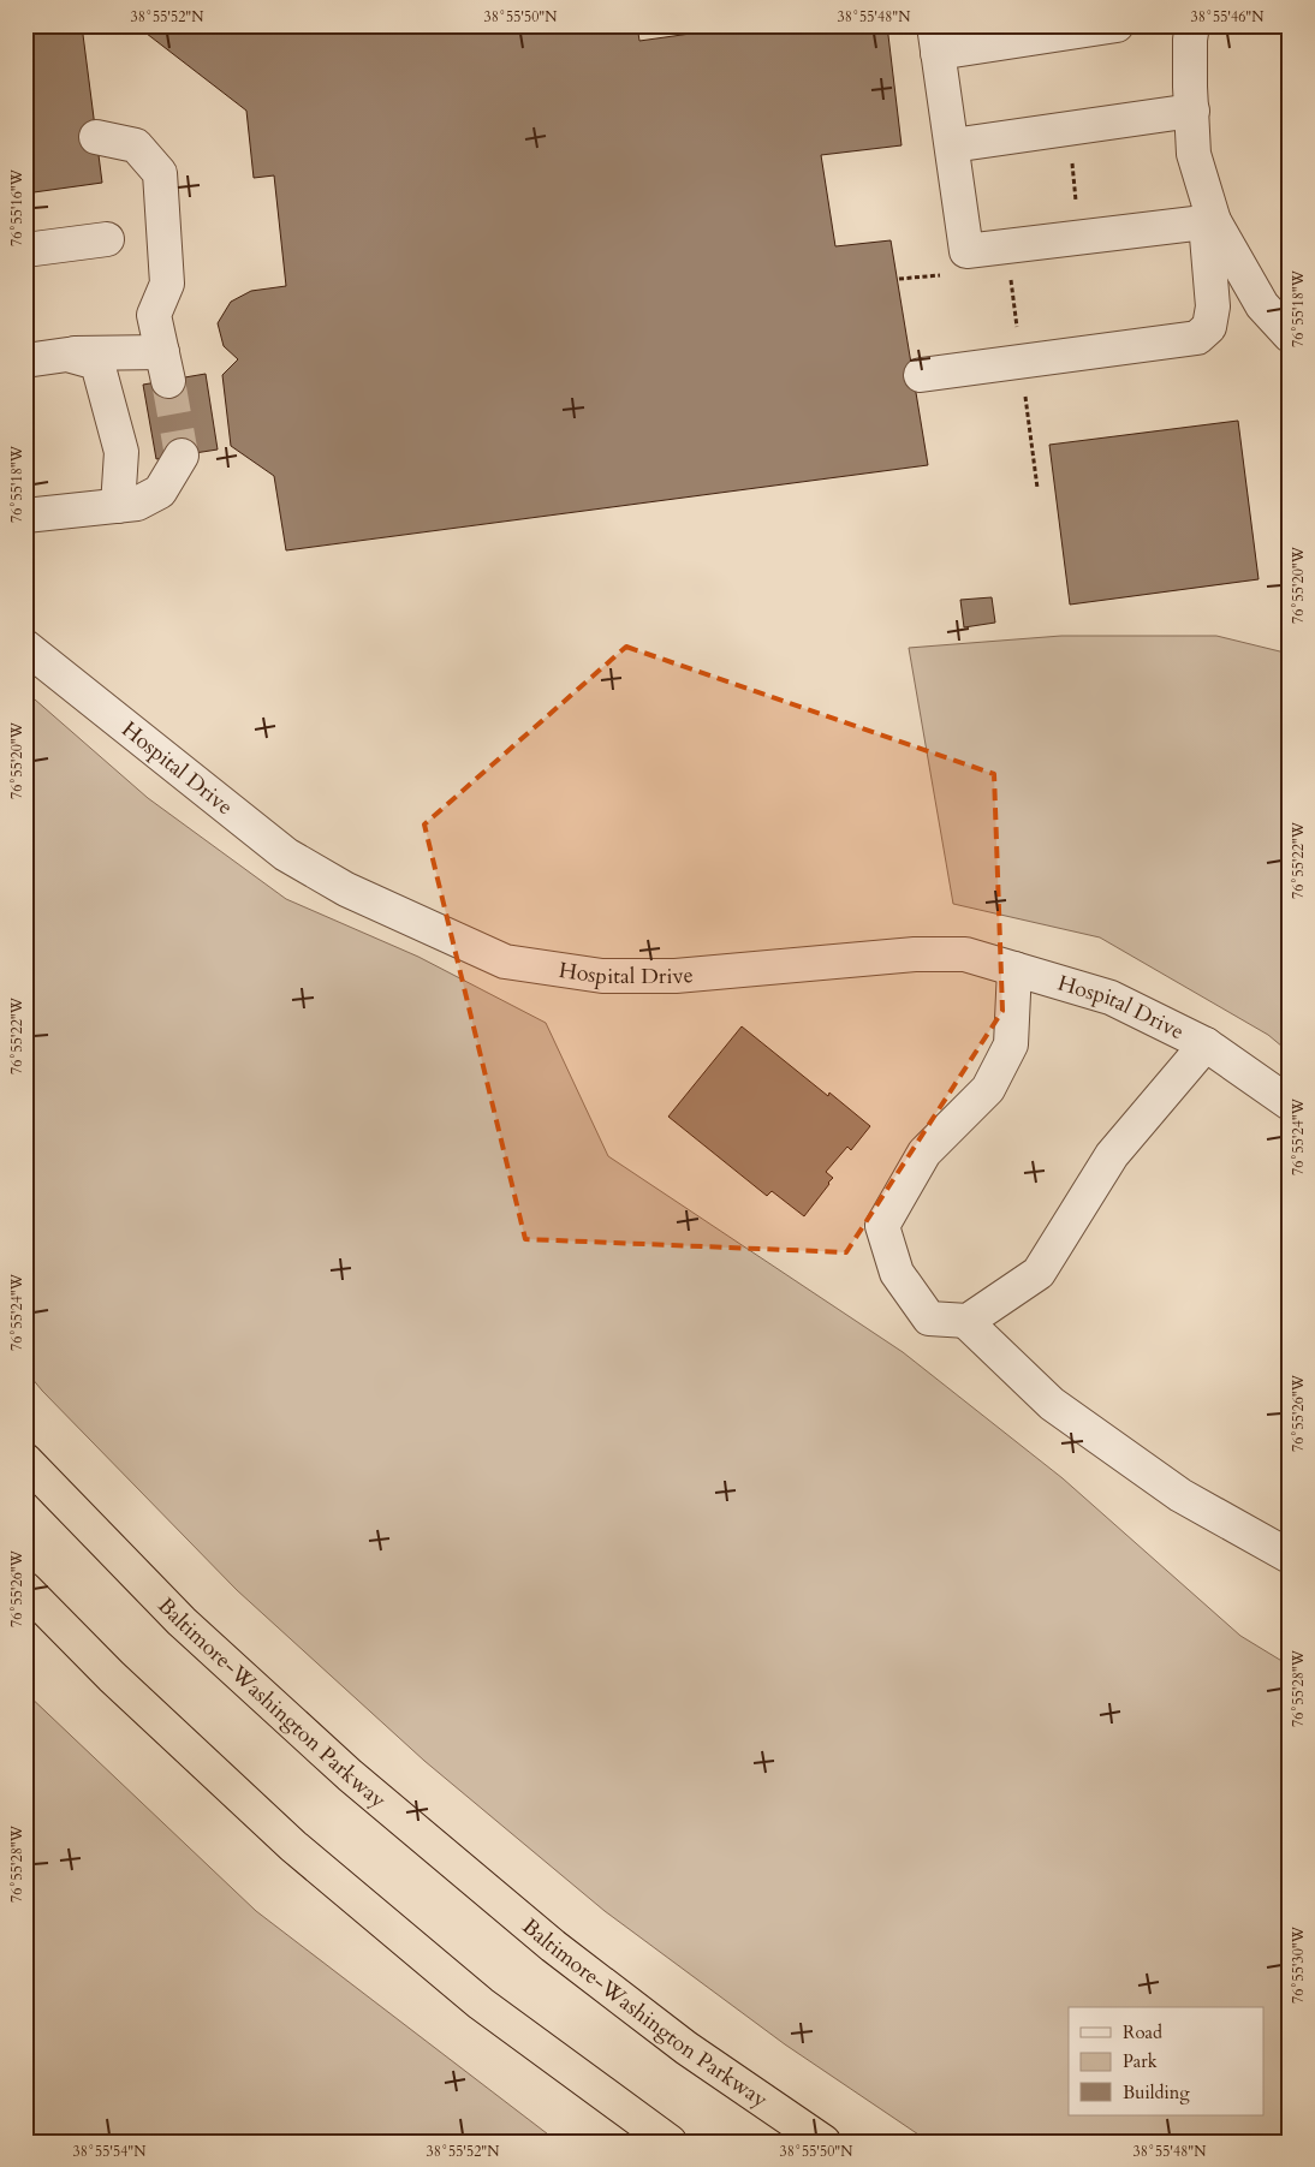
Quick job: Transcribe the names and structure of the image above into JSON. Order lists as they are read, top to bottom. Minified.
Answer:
{"streets":{"highway":["Baltimore-Washington Parkway"],"street":["Hospital Drive"]},"legend":["Road","Park","Building"],"coordinates":["38°55'52\"N","38°55'50\"N","38°55'48\"N","38°55'46\"N","76°55'16\"W","76°55'18\"W","76°55'20\"W","76°55'22\"W","76°55'24\"W","76°55'26\"W","76°55'28\"W","76°55'30\"W","38°55'54\"N"]}
